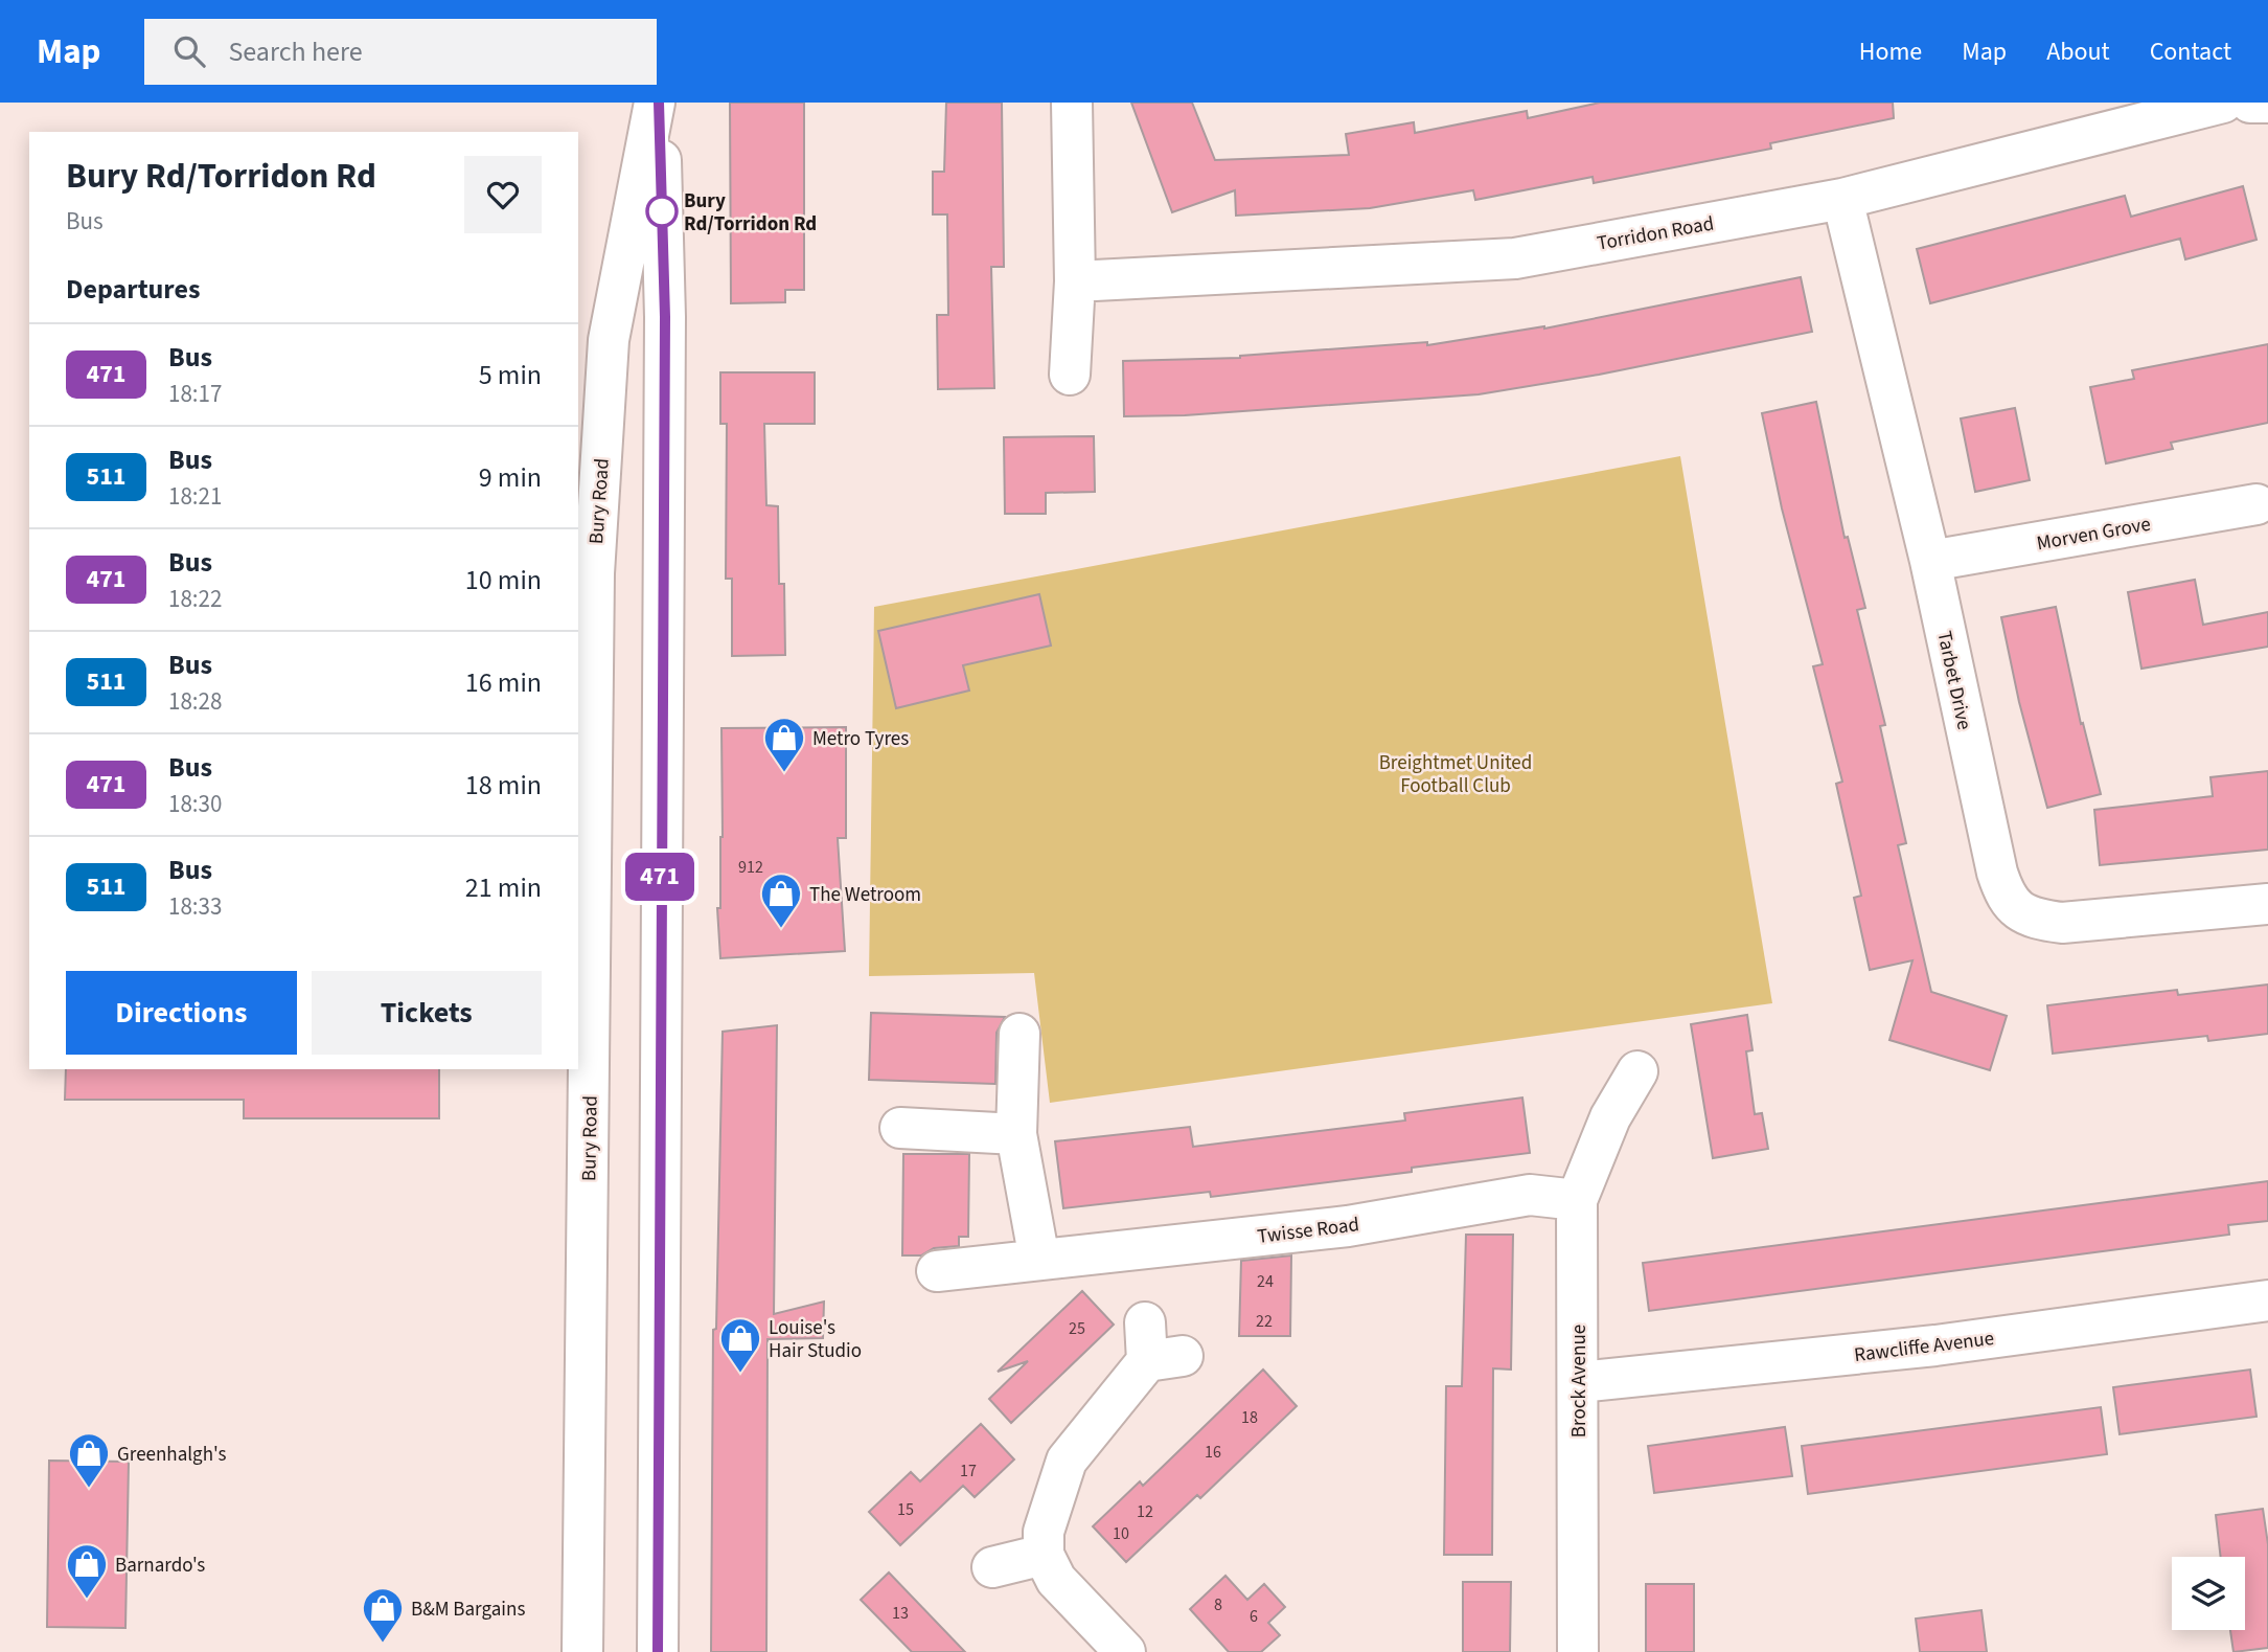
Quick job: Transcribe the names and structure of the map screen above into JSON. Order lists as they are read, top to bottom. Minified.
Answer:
{"streets":{"main road":["Torridon Road","Bury Road","Morven Grove","Tarbet Drive","Twisse Road","Rawcliffe Avenue","Brock Avenue"]},"crossings":[["Torridon Road","Tarbet Drive"],["Morven Grove","Tarbet Drive"],["Twisse Road","Brock Avenue"],["Rawcliffe Avenue","Brock Avenue"]],"parks":["Breightmet United Football Club"],"places":{"other":["Bury Rd/Torridon Rd"],"shop":["Metro Tyres","The Wetroom","Louise's Hair Studio","Greenhalgh's","Barnardo's","B&M Bargains"]},"lines":["bus line 471"],"house_numbers":["912","24","22","25","18","16","17","15","12","10","8","13","6"],"page":{"header":"Map","search":"Search here","nav":["Home","Map","About","Contact"],"on_map":"471","heading":[["Bury Rd/Torridon Rd","Bus"],"Departures"],"list":[{"mark":"471","name":"Bus","note":"18:17","value":"5 min"},{"mark":"511","name":"Bus","note":"18:21","value":"9 min"},{"mark":"471","name":"Bus","note":"18:22","value":"10 min"},{"mark":"511","name":"Bus","note":"18:28","value":"16 min"},{"mark":"471","name":"Bus","note":"18:30","value":"18 min"},{"mark":"511","name":"Bus","note":"18:33","value":"21 min"}],"buttons":["Directions","Tickets"]}}
